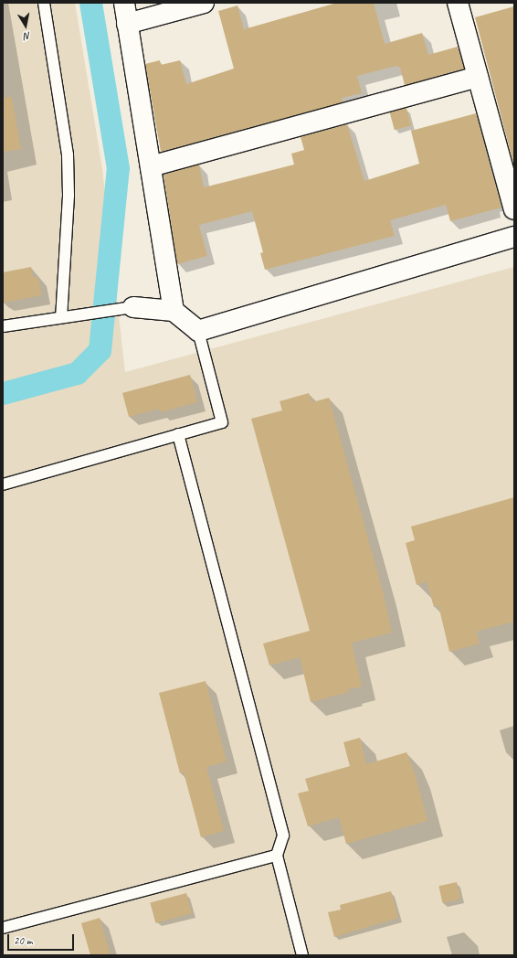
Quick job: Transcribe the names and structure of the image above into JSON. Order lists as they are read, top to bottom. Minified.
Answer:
{"scale_bar":"20 m","north":"bottom"}
